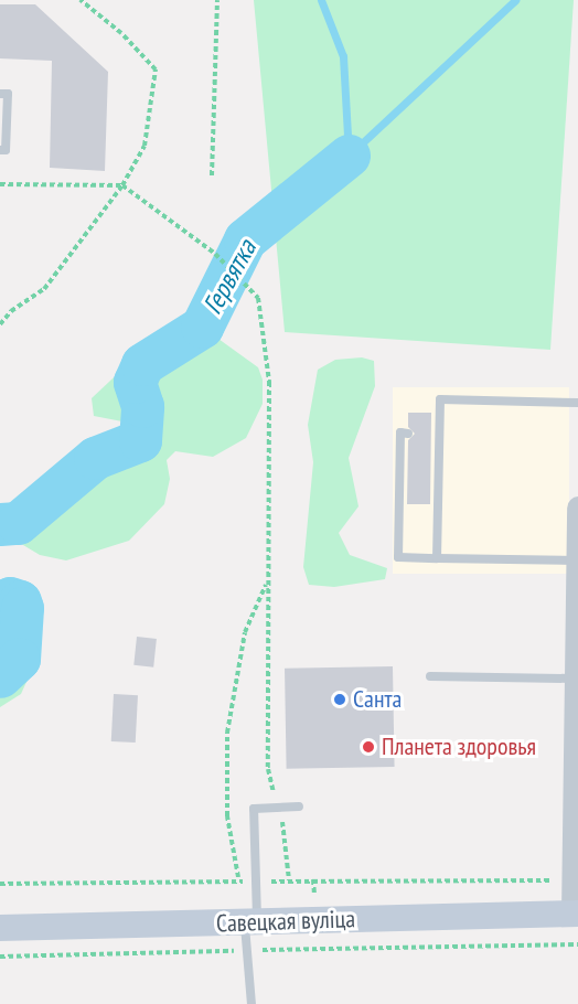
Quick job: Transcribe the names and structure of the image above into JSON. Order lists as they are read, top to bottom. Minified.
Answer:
{"streets":{"main road":["Савецкая вуліца"]},"water":["Гервятка"],"places":["Санта","Планета здоровья"]}
